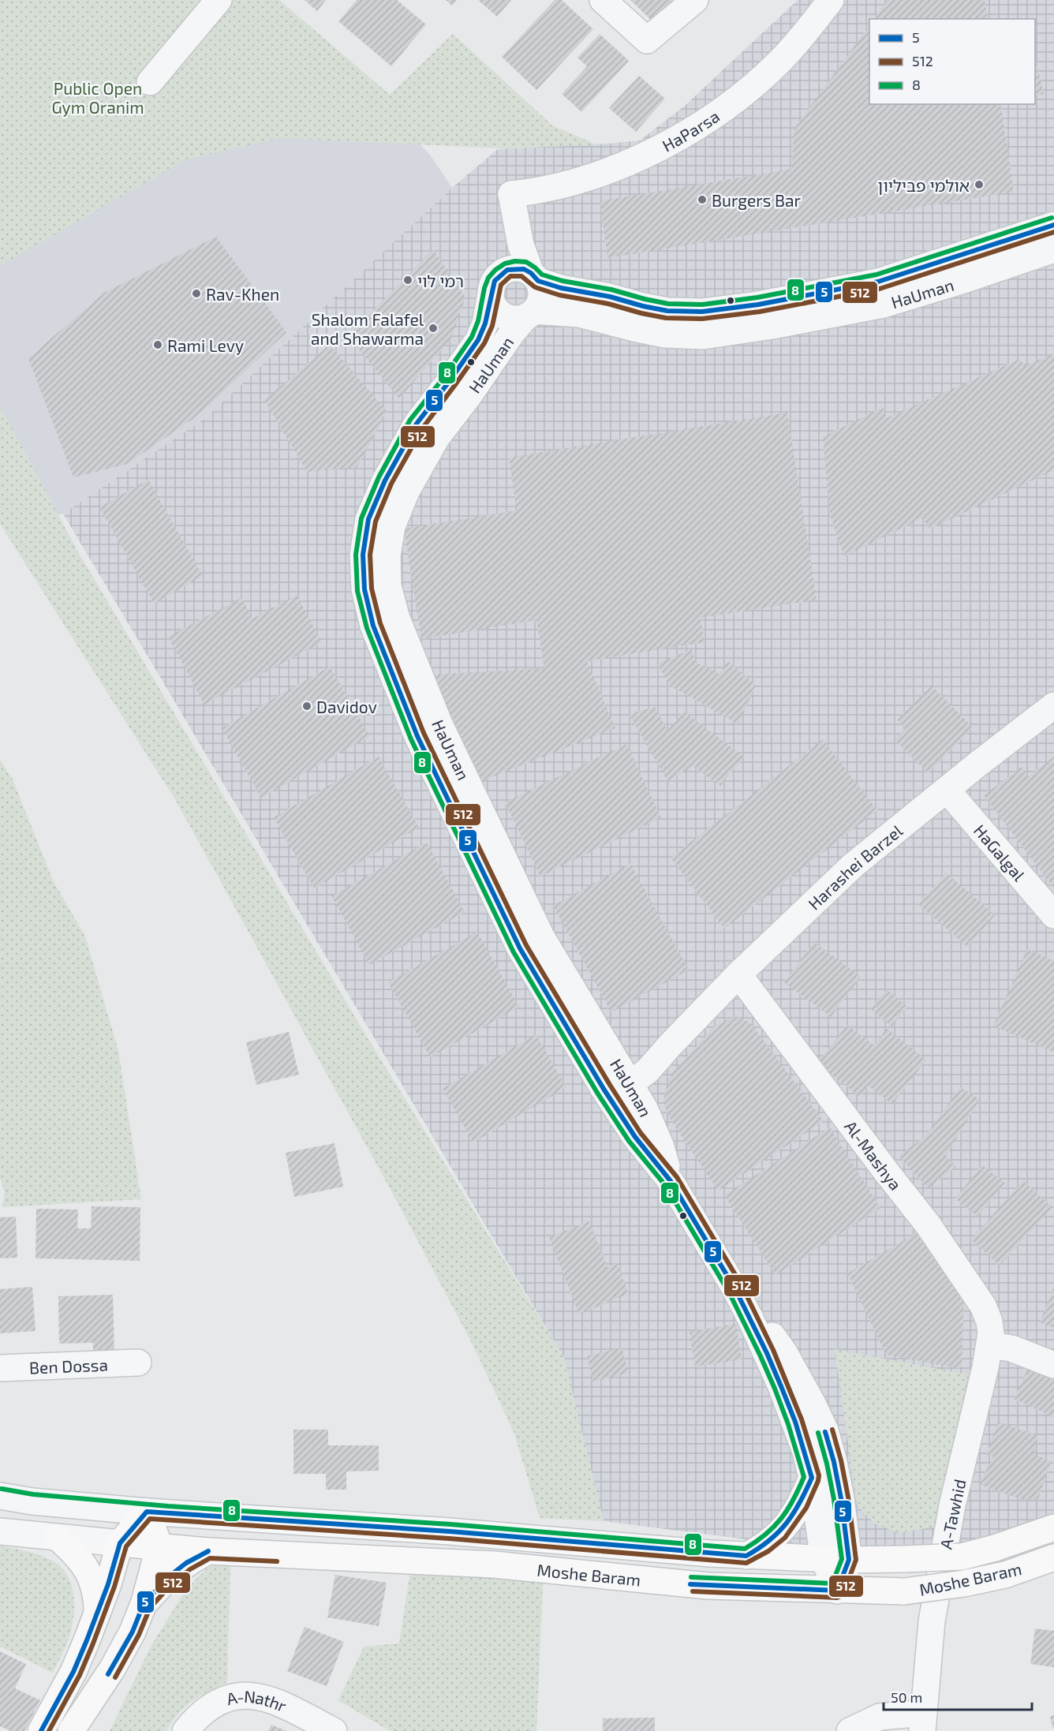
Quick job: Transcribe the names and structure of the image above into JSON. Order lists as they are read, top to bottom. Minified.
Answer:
{"streets":{"main road":["Moshe Baram"],"street":["HaParsa","HaUman","HaGalgal","Harashei Barzel","Al-Mashya","Ben Dossa","A-Tawhid","A-Nathr"]},"crossings":[["HaUman","Harashei Barzel"],["HaUman","Moshe Baram"],["HaGalgal","Harashei Barzel"],["Harashei Barzel","Al-Mashya"],["Al-Mashya","A-Tawhid"]],"parks":["Public Open Gym Oranim"],"places":["אולמי פביליון","Burgers Bar","רמי לוי","Rav-Khen","Shalom Falafel and Shawarma","Rami Levy","Davidov"],"lines":["transit line 8","transit line 5","transit line 512"],"legend":["5","512","8"],"scale_bar":"50 m"}
